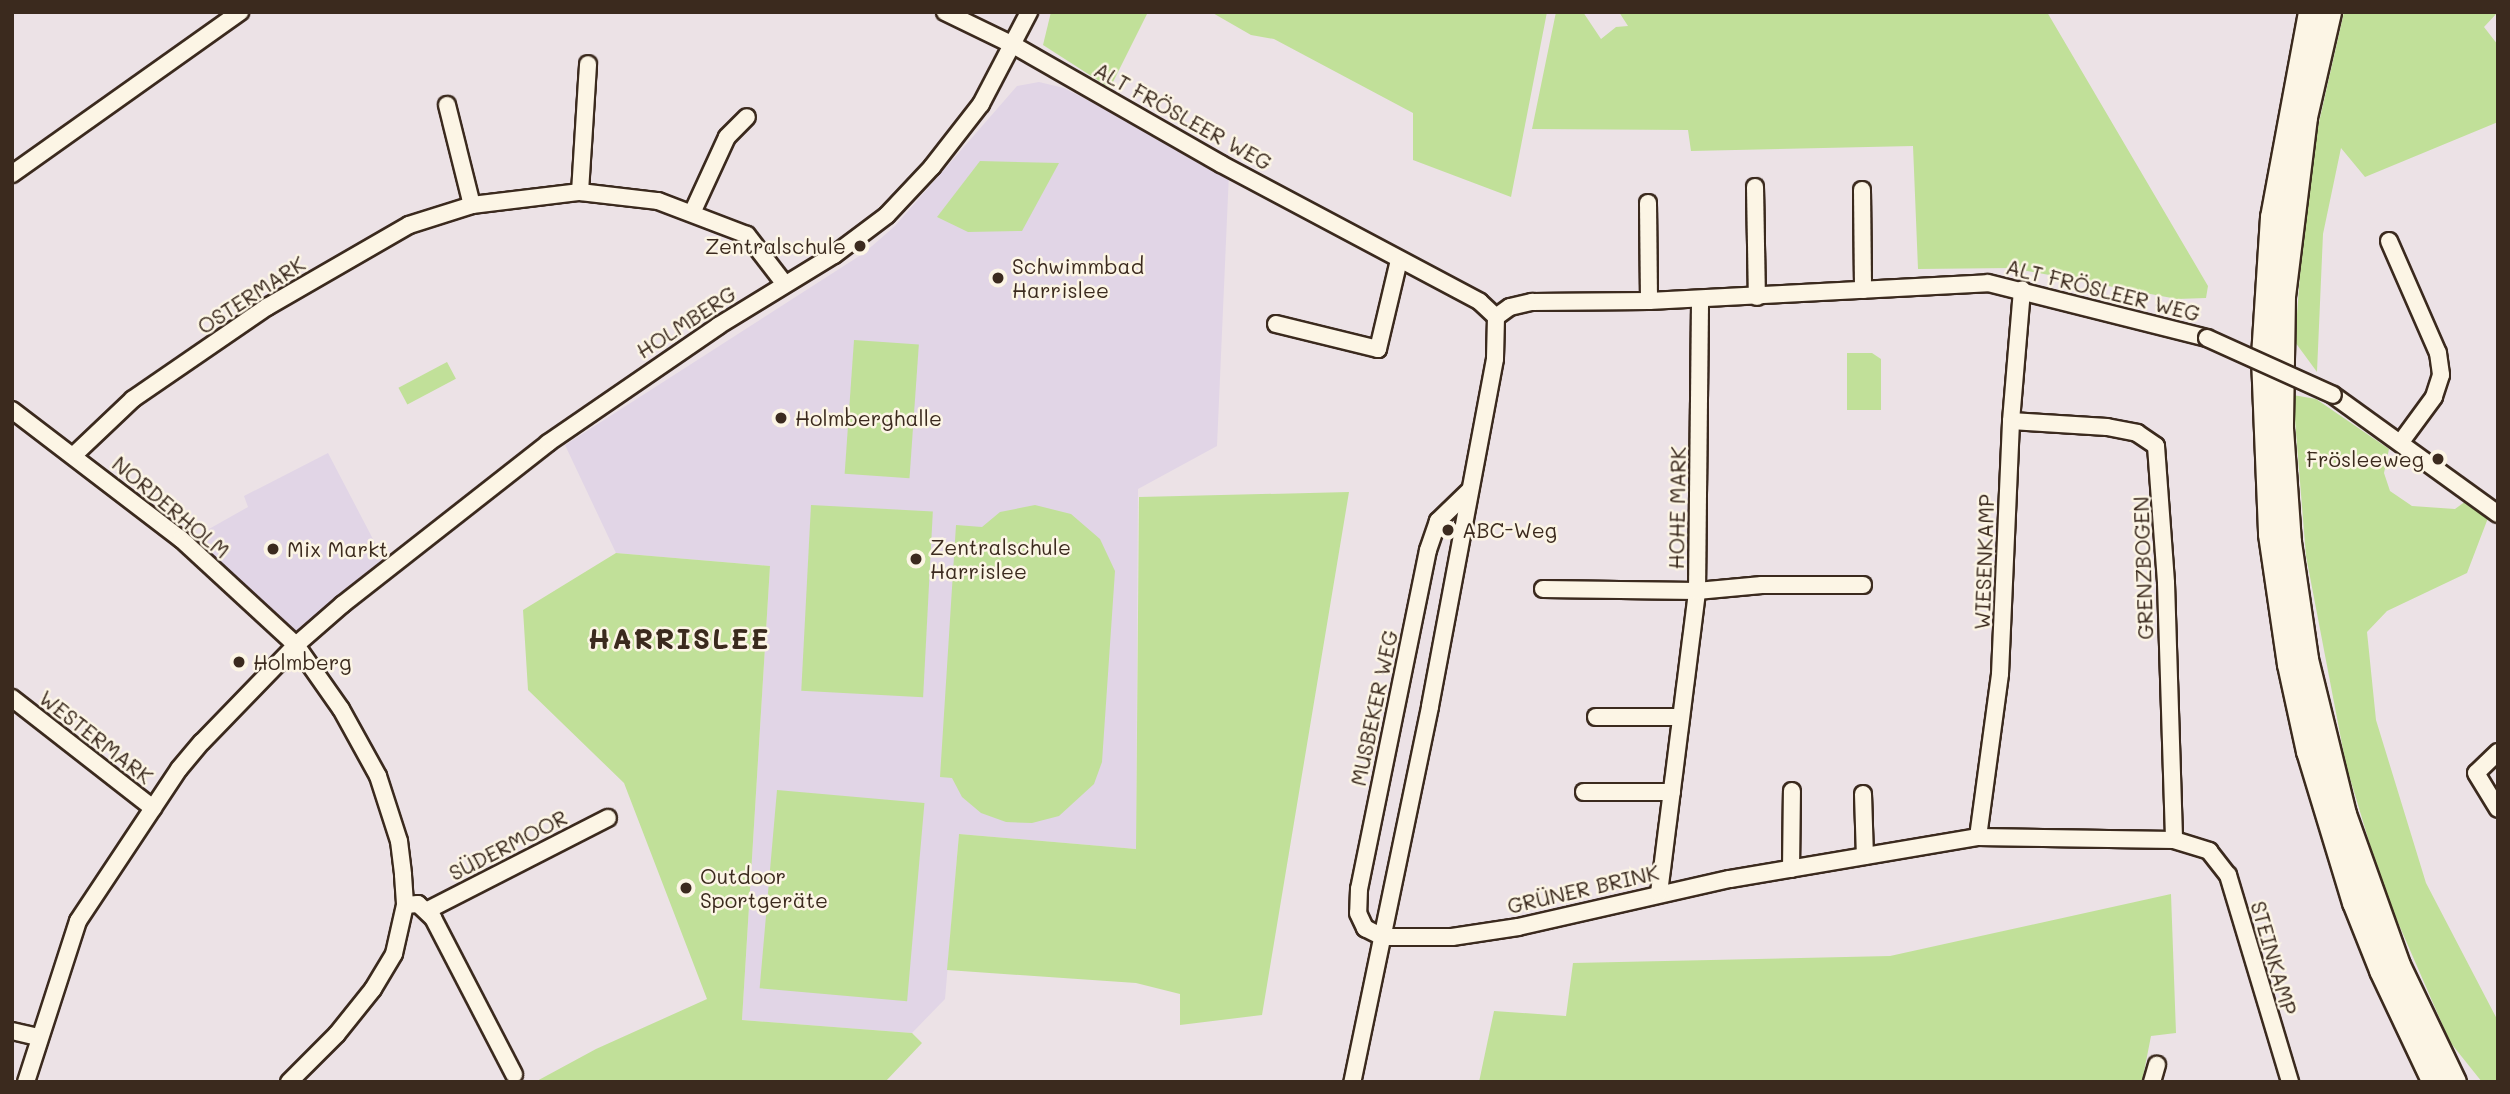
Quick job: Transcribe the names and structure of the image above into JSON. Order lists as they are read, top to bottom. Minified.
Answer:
{"streets":{"street":["ALT FRÖSLEER WEG","OSTERMARK","HOLMBERG","NORDERHOLM","HOHE MARK","WIESENKAMP","GRENZBOGEN","MUSBEKER WEG","WESTERMARK","SÜDERMOOR","GRÜNER BRINK","STEINKAMP"]},"crossings":[["ALT FRÖSLEER WEG","HOLMBERG"],["ALT FRÖSLEER WEG","HOHE MARK"],["ALT FRÖSLEER WEG","WIESENKAMP"],["OSTERMARK","HOLMBERG"],["OSTERMARK","NORDERHOLM"],["HOLMBERG","NORDERHOLM"],["HOLMBERG","WESTERMARK"],["HOHE MARK","GRÜNER BRINK"],["WIESENKAMP","GRENZBOGEN"],["WIESENKAMP","GRÜNER BRINK"],["GRENZBOGEN","GRÜNER BRINK"],["MUSBEKER WEG","GRÜNER BRINK"],["GRÜNER BRINK","STEINKAMP"]],"districts":["HARRISLEE"],"places":["Zentralschule","Schwimmbad Harrislee","Holmberghalle","Frösleeweg","ABC-Weg","Mix Markt","Zentralschule Harrislee","Holmberg","Outdoor Sportgeräte"]}
